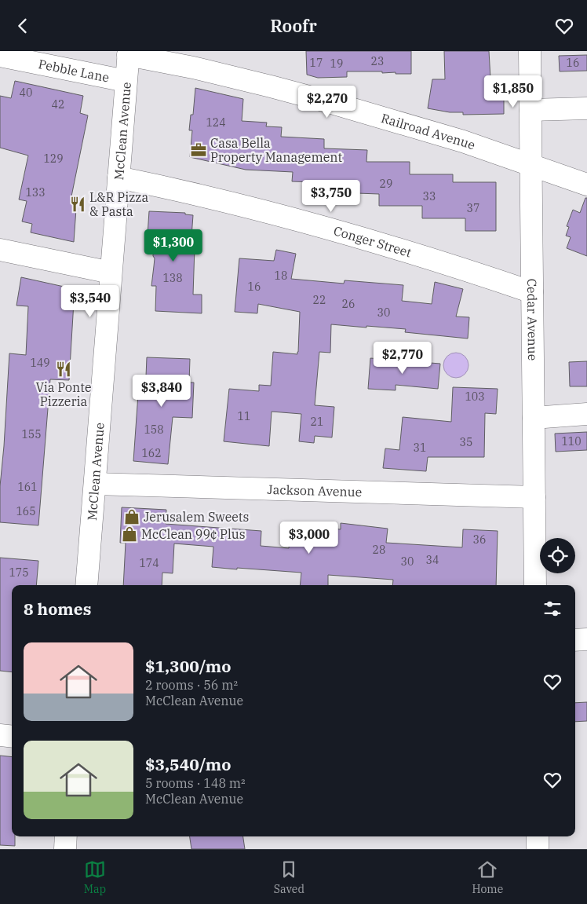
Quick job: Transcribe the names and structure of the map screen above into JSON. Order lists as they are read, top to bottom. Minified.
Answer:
{"streets":{"street":["Pebble Lane","Railroad Avenue","McClean Avenue","Conger Street","Cedar Avenue","Jackson Avenue"]},"crossings":[["Pebble Lane","McClean Avenue"],["Railroad Avenue","McClean Avenue"],["Railroad Avenue","Cedar Avenue"],["McClean Avenue","Conger Street"],["McClean Avenue","Jackson Avenue"],["Conger Street","Cedar Avenue"],["Cedar Avenue","Jackson Avenue"]],"places":{"office":["Casa Bella Property Management"],"restaurant":["L&R Pizza & Pasta","Via Ponte Pizzeria"],"shop":["Jerusalem Sweets","McClean 99¢ Plus"]},"house_numbers":["23","17","16","19","40","42","124","129","29","133","33","37","18","138","16","22","26","30","149","103","11","21","158","155","110","35","31","162","161","165","36","28","34","30","174","175"],"page":{"header":"Roofr","price":["$1,850","$2,270","$3,750","$1,300","$3,540","$2,770","$3,840","$3,000"],"heading":"8 homes","list":[{"name":"$1,300/mo","note":"2 rooms · 56 m² · McClean Avenue"},{"name":"$3,540/mo","note":"5 rooms · 148 m² · McClean Avenue"}],"tabs":["Map","Saved","Home"]}}
